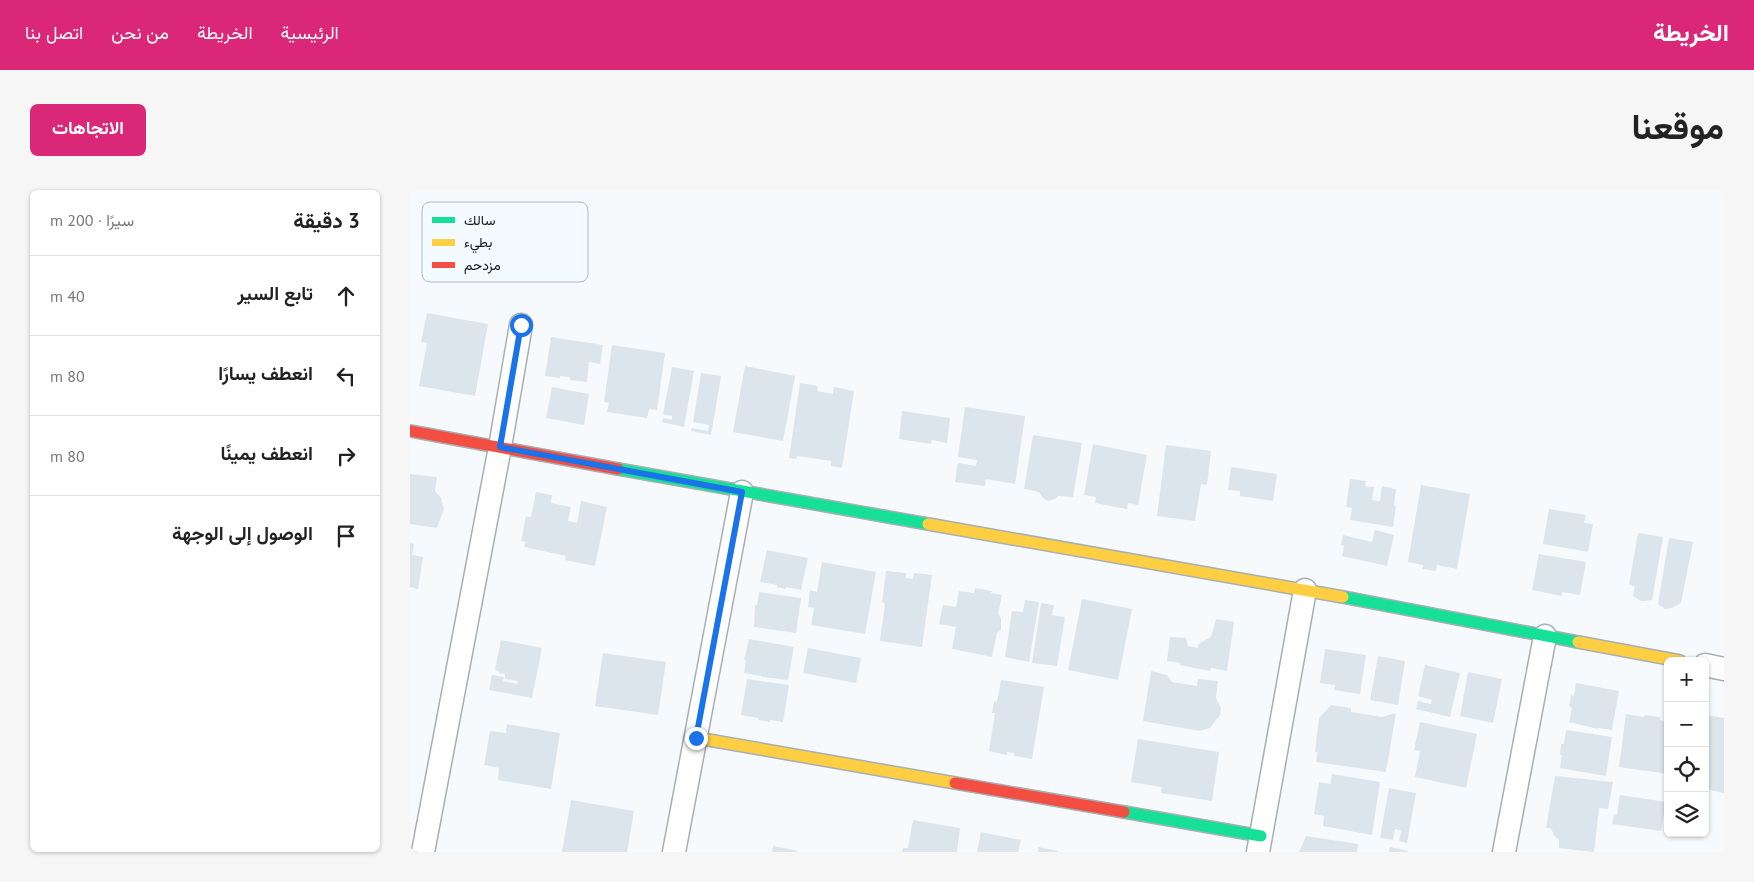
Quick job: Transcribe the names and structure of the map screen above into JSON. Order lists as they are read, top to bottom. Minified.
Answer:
{"legend":["سالك","بطيء","مزدحم"],"page":{"header":"الخريطة","nav":["الرئيسية","الخريطة","من نحن","اتصل بنا"],"title":"موقعنا","buttons":"الاتجاهات","heading":["3 دقيقة","سيرًا · 200 m"],"list":[["تابع السير","40 m"],["انعطف يسارًا","80 m"],["انعطف يمينًا","80 m"],"الوصول إلى الوجهة"],"map_buttons":["+","−"]}}
